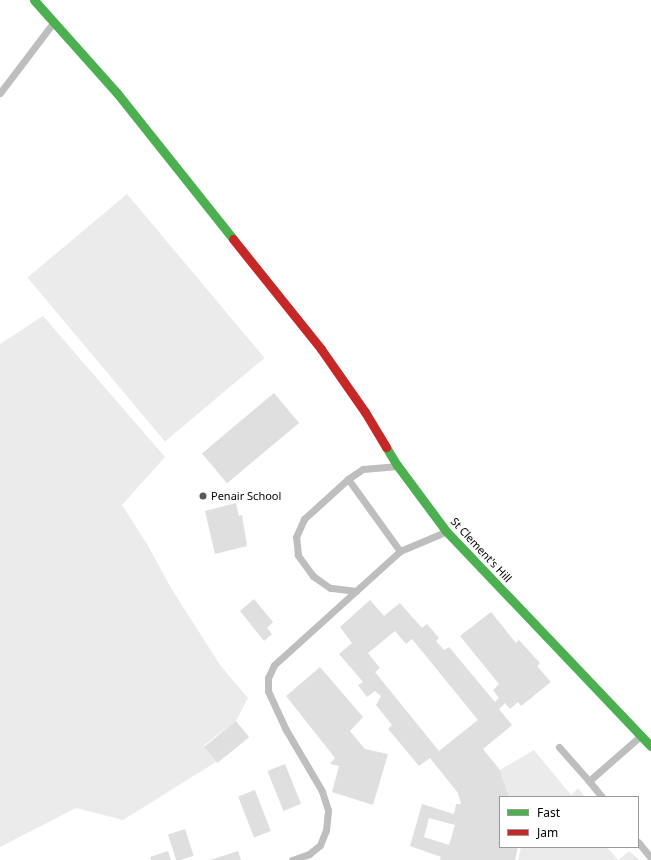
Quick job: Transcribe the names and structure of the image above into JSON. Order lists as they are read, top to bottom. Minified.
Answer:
{"streets":{"street":["St Clement's Hill"]},"places":["Penair School"],"legend":["Fast","Jam"]}
